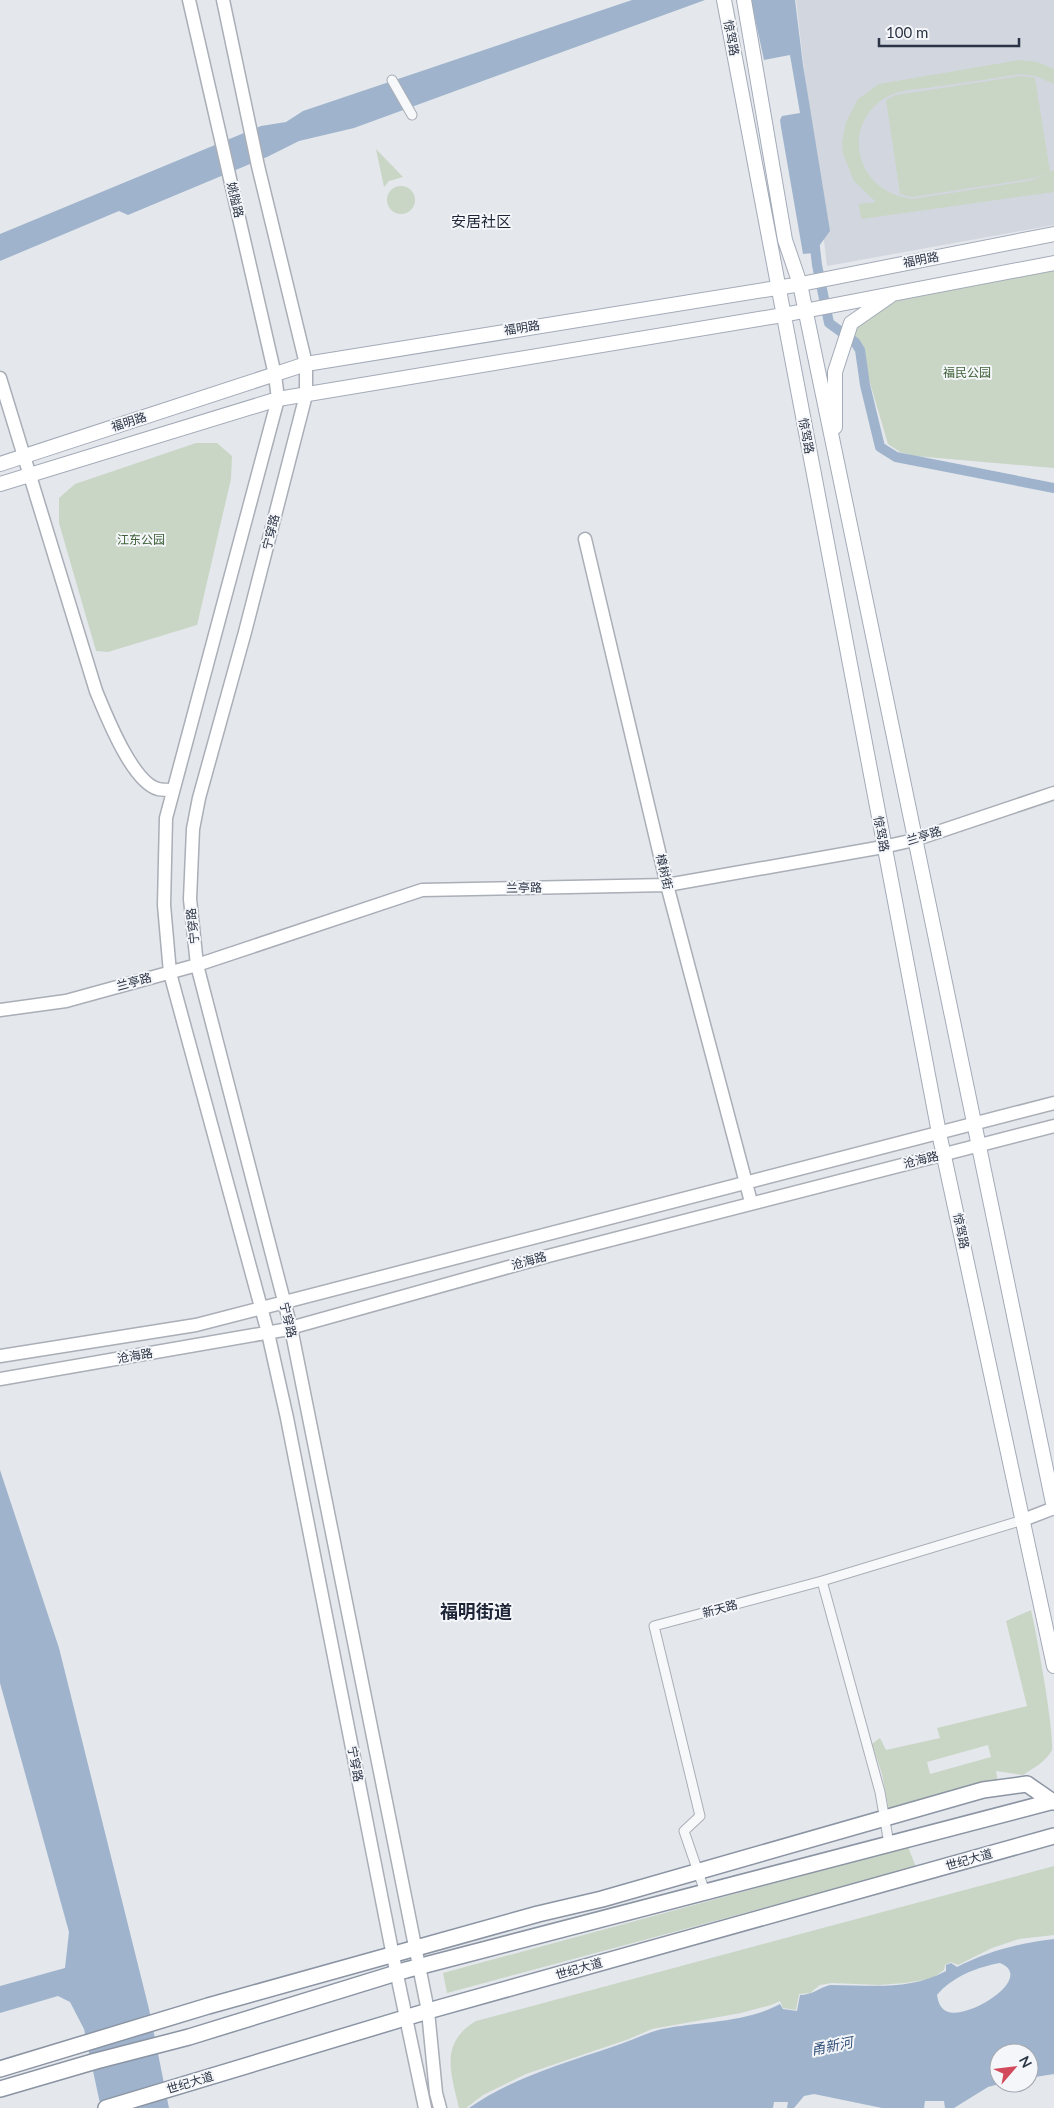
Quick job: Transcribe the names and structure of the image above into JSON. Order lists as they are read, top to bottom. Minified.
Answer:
{"streets":{"highway":["世纪大道"],"main road":["惊驾路","姚隘路","福明路","宁穿路","兰亭路","樟树街","沧海路","新天路"]},"crossings":[["惊驾路","福明路"],["惊驾路","兰亭路"],["惊驾路","沧海路"],["惊驾路","新天路"],["姚隘路","福明路"],["姚隘路","宁穿路"],["福明路","宁穿路"],["宁穿路","兰亭路"],["宁穿路","沧海路"],["宁穿路","世纪大道"],["兰亭路","樟树街"],["樟树街","沧海路"]],"districts":["安居社区","福明街道"],"water":["甬新河"],"parks":["福民公园","江东公园"],"scale_bar":"100 m","north":"top right"}
